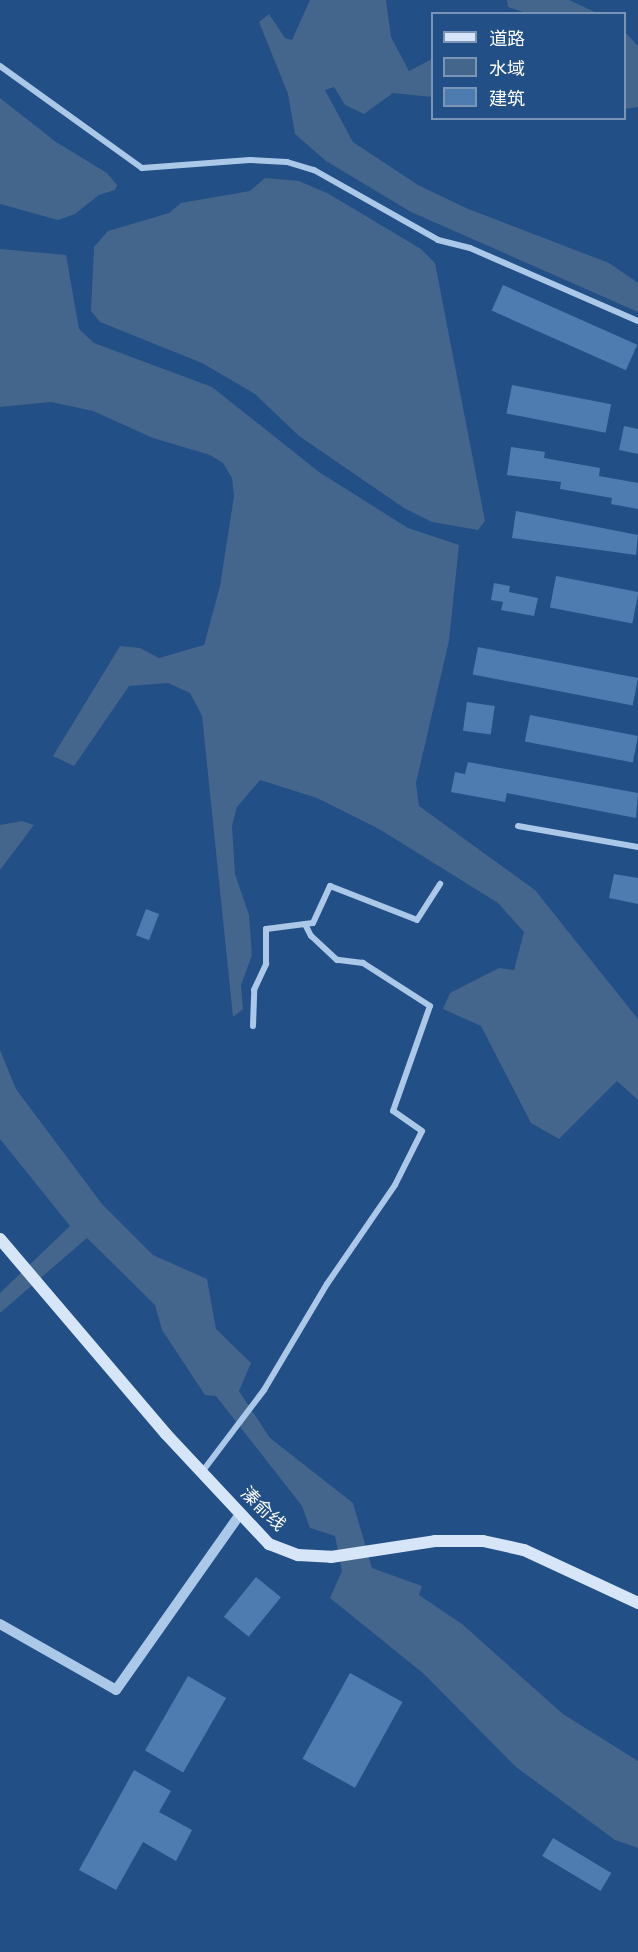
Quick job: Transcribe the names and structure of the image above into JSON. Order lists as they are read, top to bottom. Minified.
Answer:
{"streets":{"main road":["溱俞线"]},"legend":["道路","水域","建筑"]}
